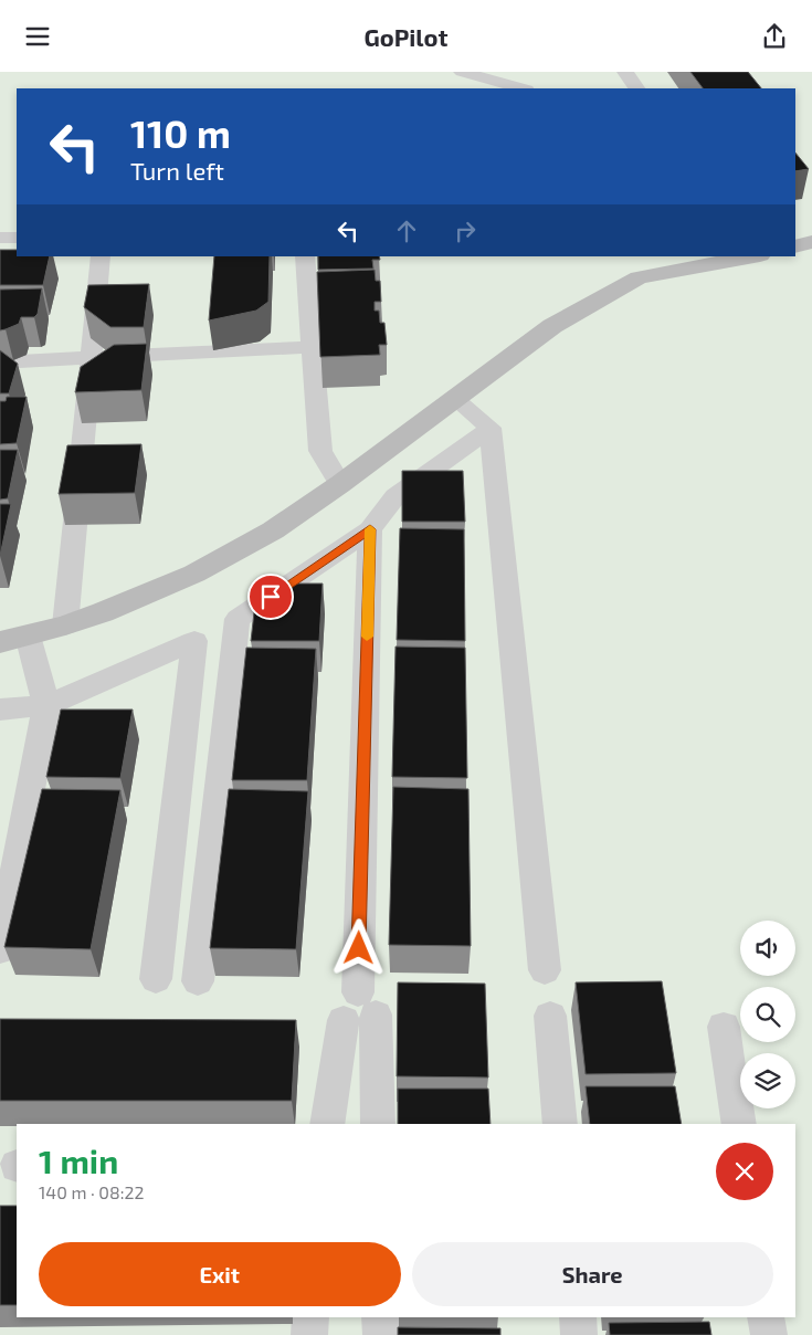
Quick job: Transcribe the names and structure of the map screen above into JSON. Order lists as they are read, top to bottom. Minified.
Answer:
{"page":{"header":"GoPilot","turn":["110 m","Turn left"],"heading":["1 min","140 m · 08:22"],"buttons":["Exit","Share"]}}
